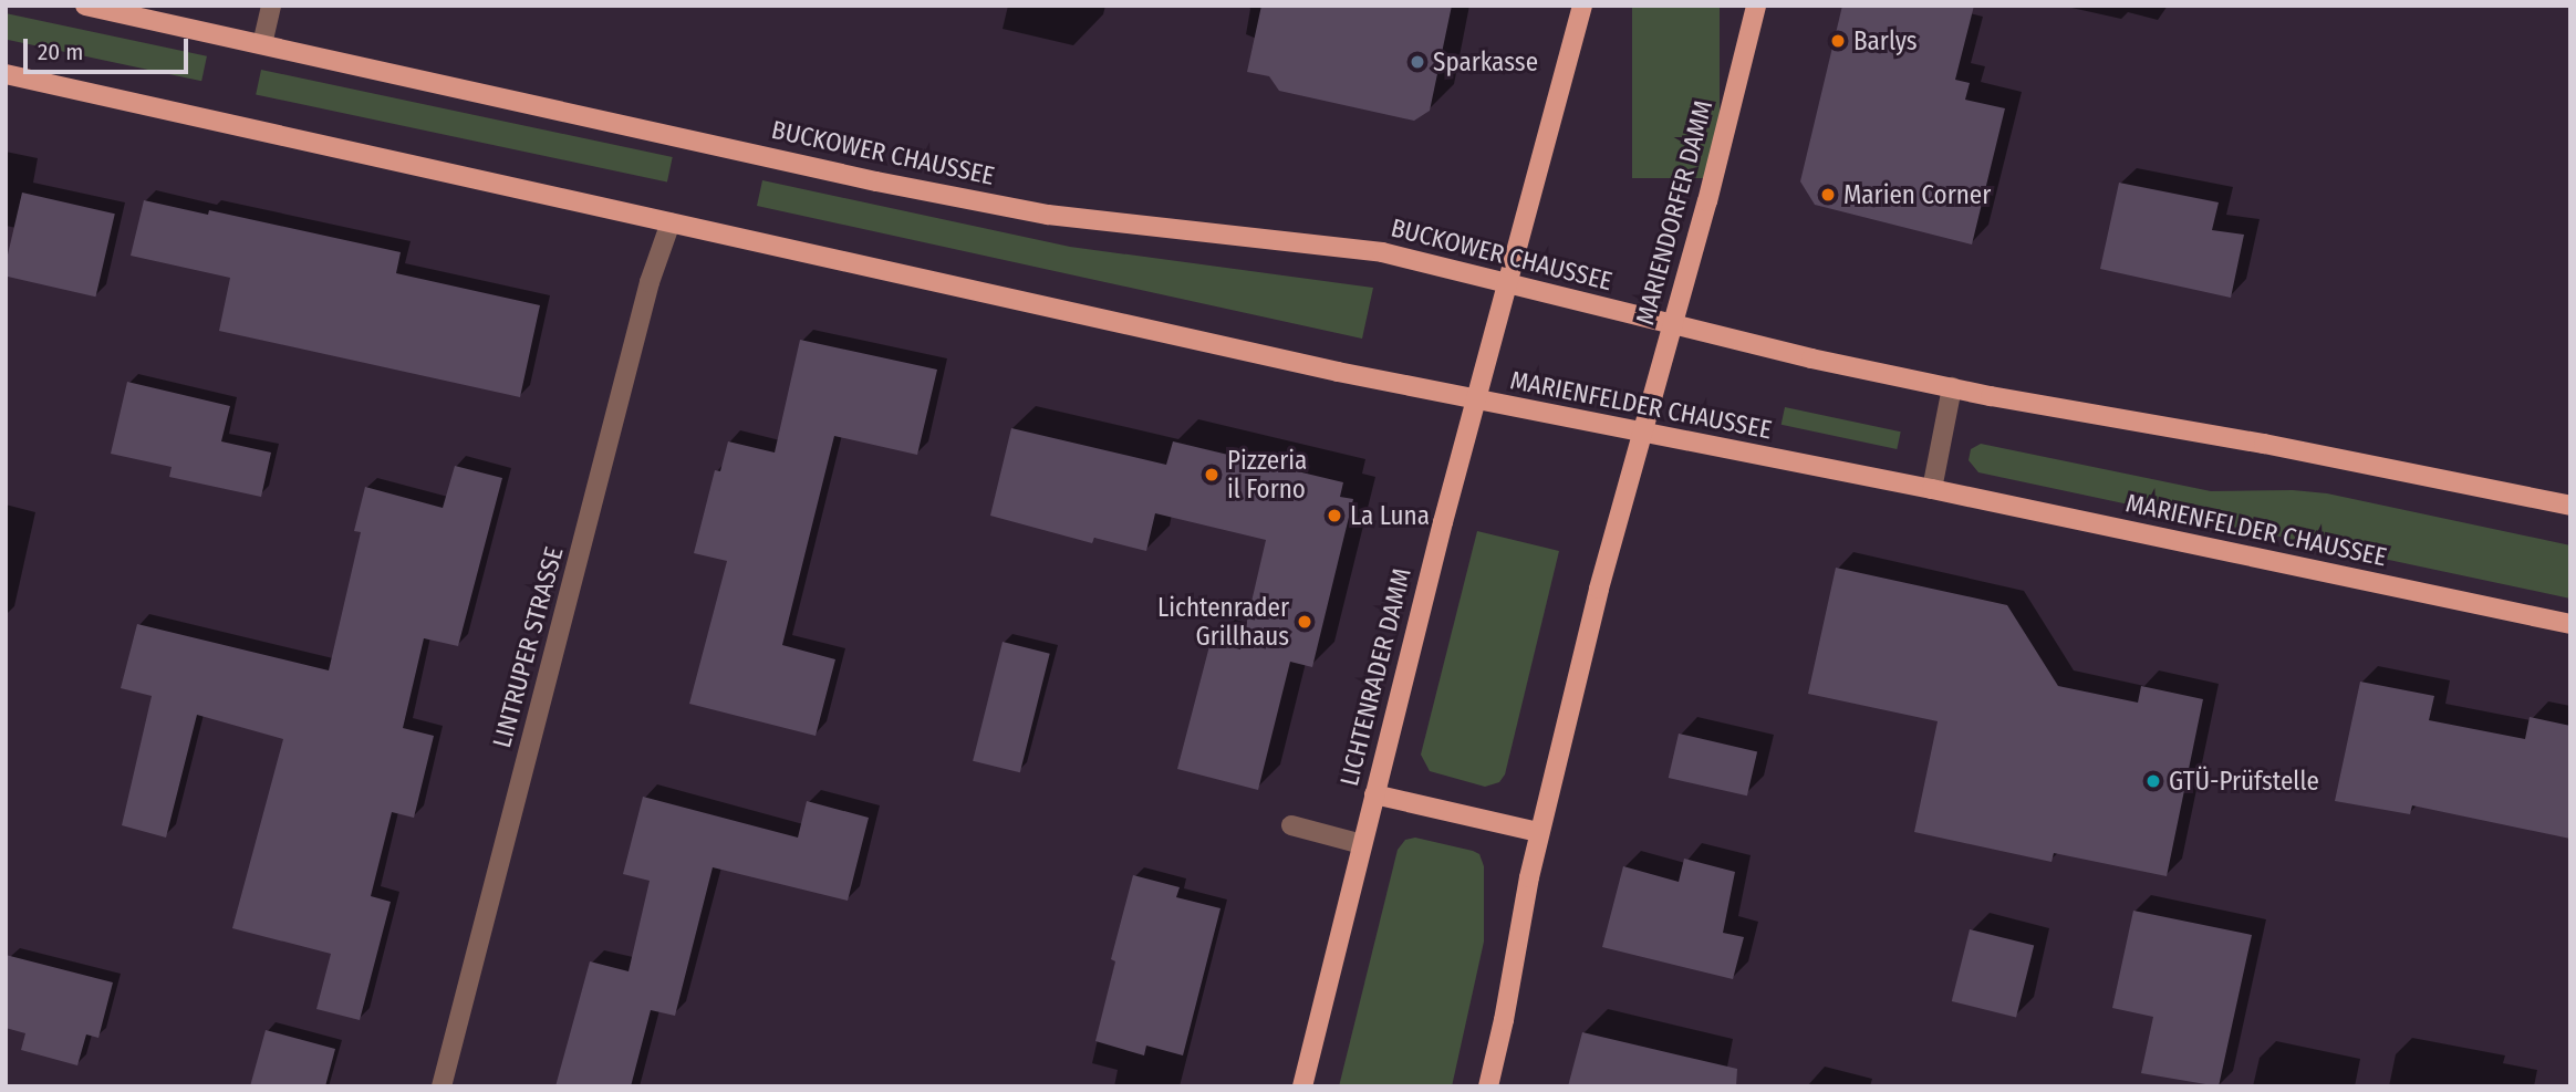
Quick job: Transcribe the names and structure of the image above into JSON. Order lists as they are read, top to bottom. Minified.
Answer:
{"streets":{"main road":["BUCKOWER CHAUSSEE","MARIENDORFER DAMM","MARIENFELDER CHAUSSEE","LICHTENRADER DAMM"],"street":["LINTRUPER STRASSE"]},"crossings":[["BUCKOWER CHAUSSEE","MARIENDORFER DAMM"],["BUCKOWER CHAUSSEE","LICHTENRADER DAMM"],["MARIENDORFER DAMM","MARIENFELDER CHAUSSEE"],["MARIENFELDER CHAUSSEE","LICHTENRADER DAMM"]],"places":["Barlys","Sparkasse","Marien Corner","Pizzeria il Forno","La Luna","Lichtenrader Grillhaus","GTÜ-Prüfstelle"],"scale_bar":"20 m"}
